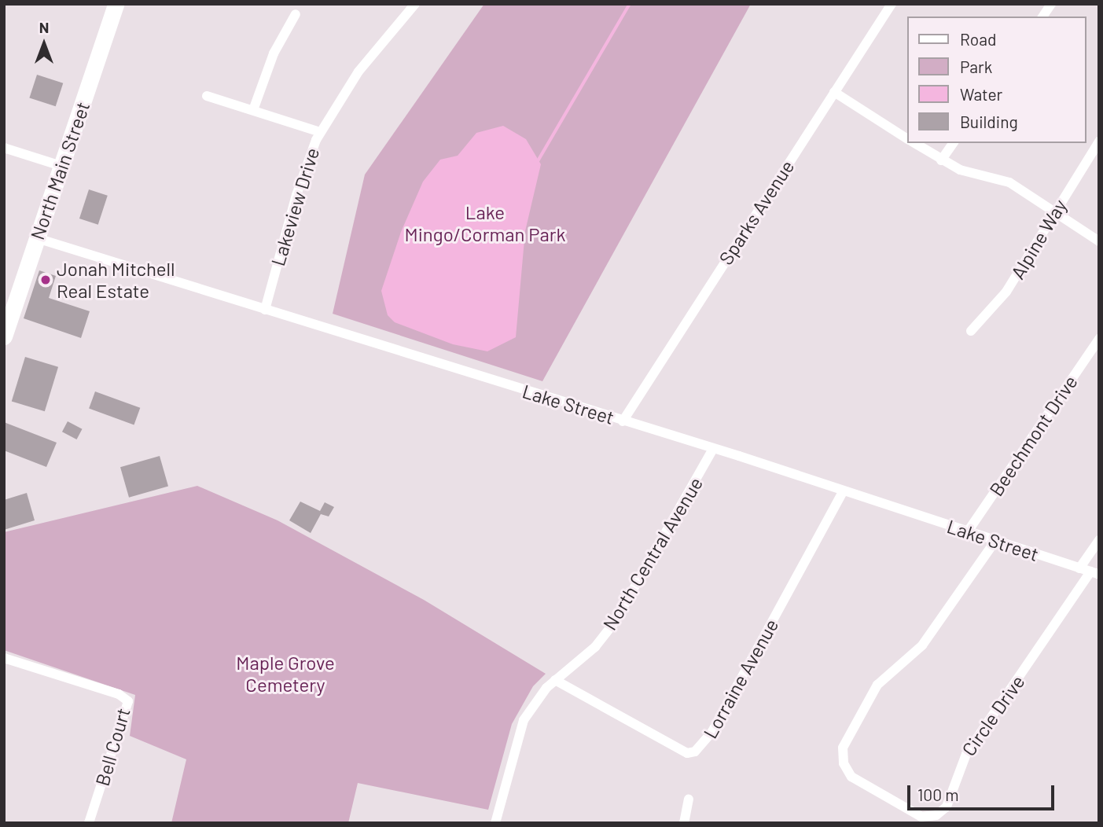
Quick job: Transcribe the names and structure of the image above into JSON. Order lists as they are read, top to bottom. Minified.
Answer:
{"streets":{"main road":["North Main Street"],"street":["Lakeview Drive","Sparks Avenue","Alpine Way","Lake Street","Beechmont Drive","North Central Avenue","Lorraine Avenue","Circle Drive","Bell Court"]},"crossings":[["North Main Street","Lake Street"],["Lakeview Drive","Lake Street"],["Sparks Avenue","Lake Street"],["Lake Street","Beechmont Drive"],["Lake Street","North Central Avenue"],["Lake Street","Lorraine Avenue"],["Lake Street","Circle Drive"],["North Central Avenue","Lorraine Avenue"]],"parks":["Lake Mingo/Corman Park","Maple Grove Cemetery"],"places":["Jonah Mitchell Real Estate"],"legend":["Road","Park","Water","Building"],"scale_bar":"100 m","north":"top"}
